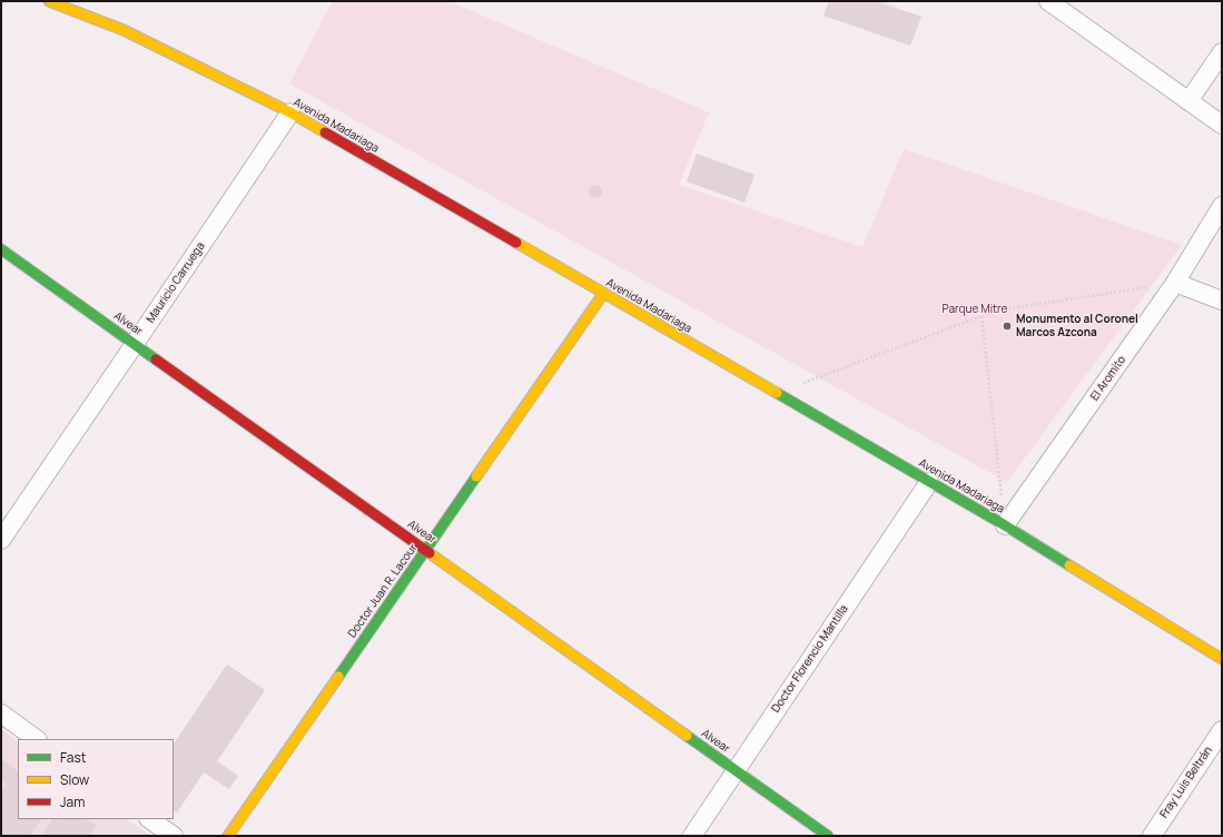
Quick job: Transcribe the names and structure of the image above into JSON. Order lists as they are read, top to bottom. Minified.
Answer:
{"streets":{"street":["Avenida Madariaga","Mauricio Carruega","Alvear","El Aromito","Doctor Juan R. Lacour","Doctor Florencio Mantilla","Fray Luis Beltrán"]},"crossings":[["Avenida Madariaga","Mauricio Carruega"],["Avenida Madariaga","El Aromito"],["Avenida Madariaga","Doctor Juan R. Lacour"],["Avenida Madariaga","Doctor Florencio Mantilla"],["Mauricio Carruega","Alvear"],["Alvear","Doctor Juan R. Lacour"],["Alvear","Doctor Florencio Mantilla"]],"parks":["Parque Mitre"],"places":["Monumento al Coronel Marcos Azcona"],"legend":["Fast","Slow","Jam"]}
